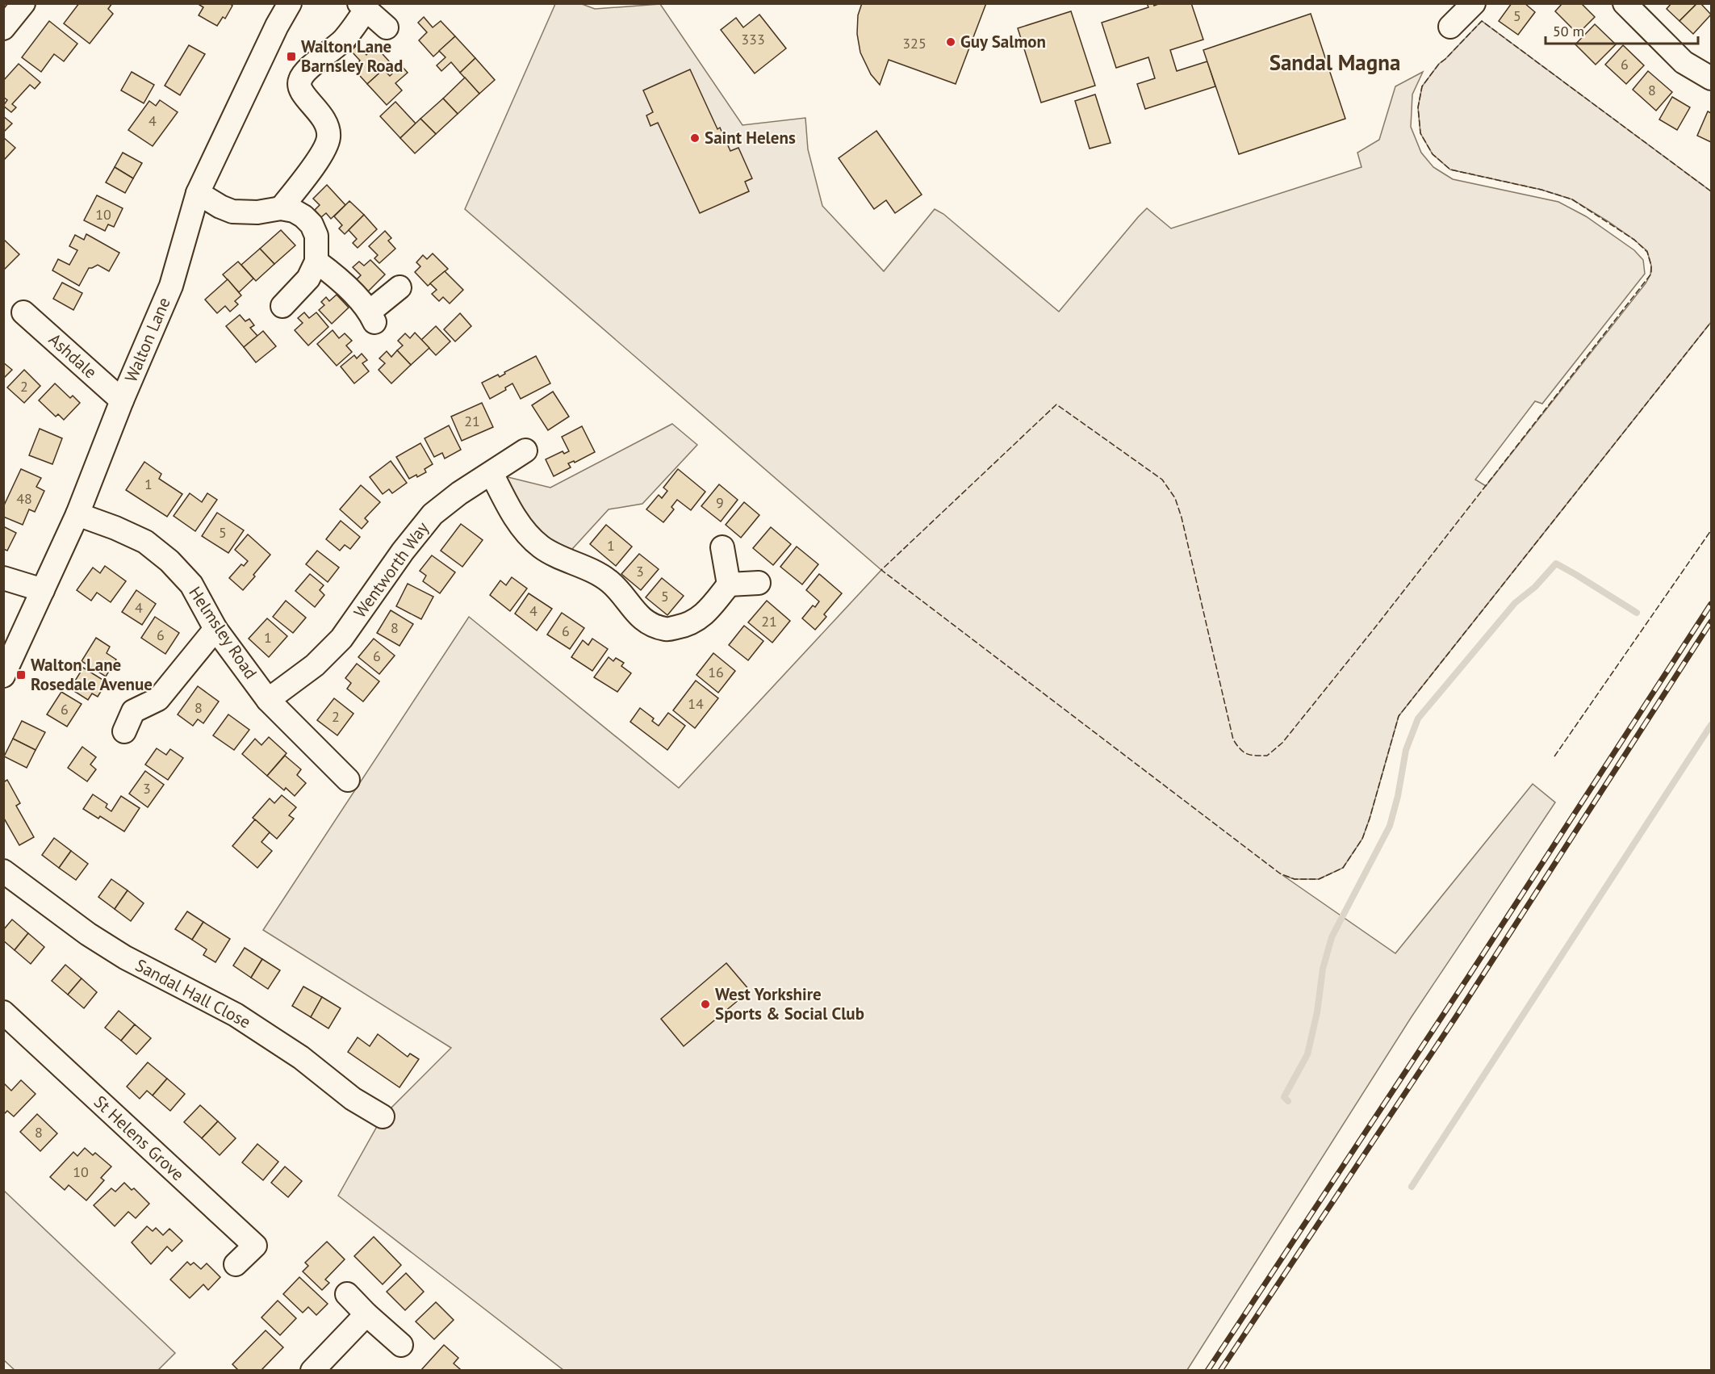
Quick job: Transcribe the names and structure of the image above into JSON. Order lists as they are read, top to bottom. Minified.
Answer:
{"streets":{"street":["Walton Lane","Ashdale","Wentworth Way","Helmsley Road","Sandal Hall Close","St Helens Grove"]},"crossings":[["Walton Lane","Ashdale"],["Walton Lane","Helmsley Road"],["Wentworth Way","Helmsley Road"]],"districts":["Sandal Magna"],"places":{"other":["Guy Salmon","Saint Helens","West Yorkshire Sports & Social Club"],"transit":["Walton Lane Barnsley Road","Walton Lane Rosedale Avenue"]},"house_numbers":["5","333","325","6","8","4","10","2","21","1","48","9","5","1","3","5","4","4","21","8","6","6","1","6","16","14","8","6","2","3","8","10"],"scale_bar":"50 m"}
